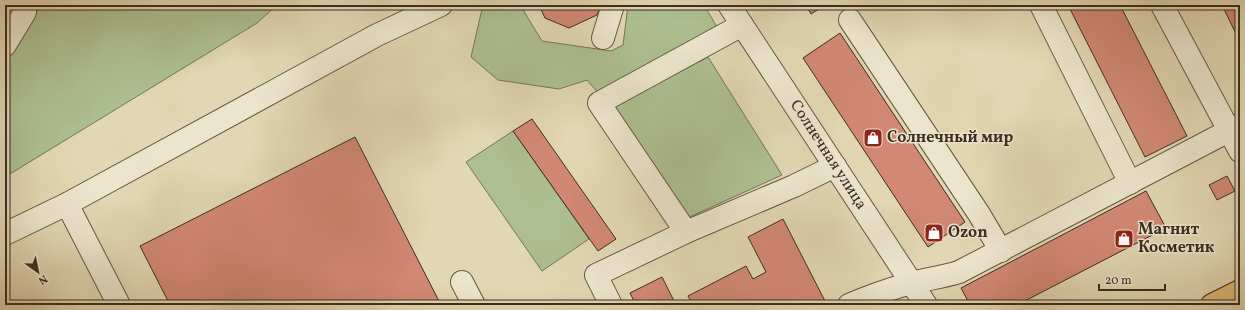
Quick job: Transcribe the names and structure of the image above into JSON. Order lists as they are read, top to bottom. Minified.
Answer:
{"streets":{"street":["Солнечная улица"]},"places":{"shop":["Солнечный мир","Ozon","Магнит Косметик"]},"scale_bar":"20 m","north":"bottom right"}
